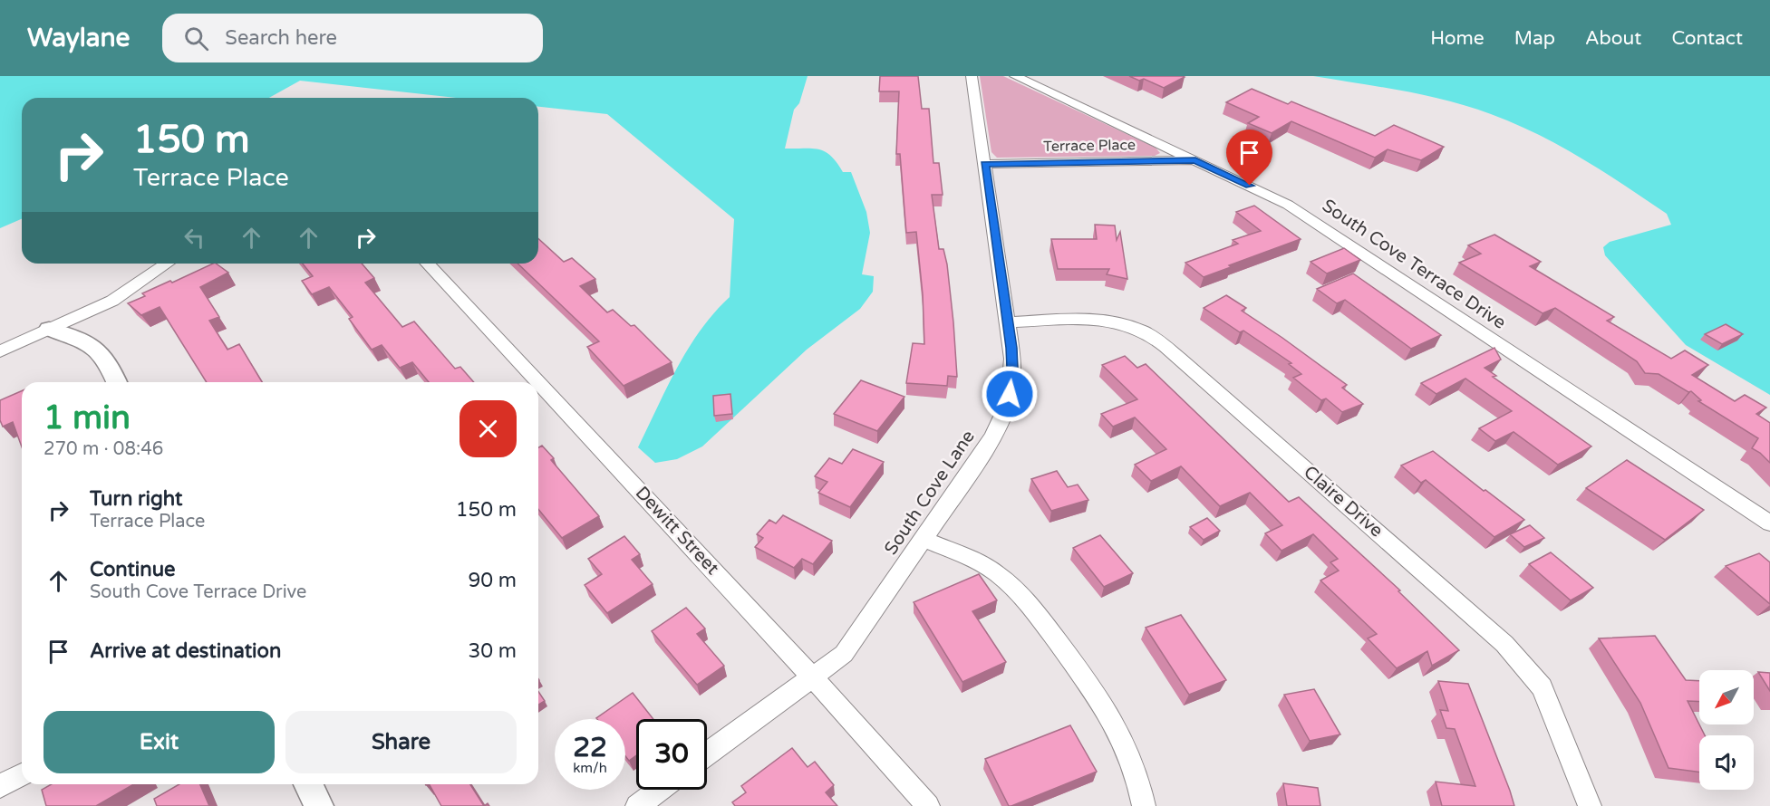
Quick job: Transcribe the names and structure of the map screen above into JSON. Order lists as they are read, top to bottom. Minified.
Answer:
{"streets":{"street":["Terrace Place","South Cove Terrace Drive","South Cove Lane","Claire Drive","Dewitt Street"]},"crossings":[["Terrace Place","South Cove Terrace Drive"],["Terrace Place","South Cove Lane"],["South Cove Lane","Claire Drive"],["South Cove Lane","Dewitt Street"]],"north":"bottom left","page":{"header":"Waylane","search":"Search here","nav":["Home","Map","About","Contact"],"turn":["150 m","Terrace Place"],"heading":["1 min","270 m · 08:46"],"list":[{"name":"Turn right","note":"Terrace Place","value":"150 m"},{"name":"Continue","note":"South Cove Terrace Drive","value":"90 m"},{"name":"Arrive at destination","value":"30 m"}],"buttons":["Exit","Share"],"speed":"22 km/h","limit":"30"}}
